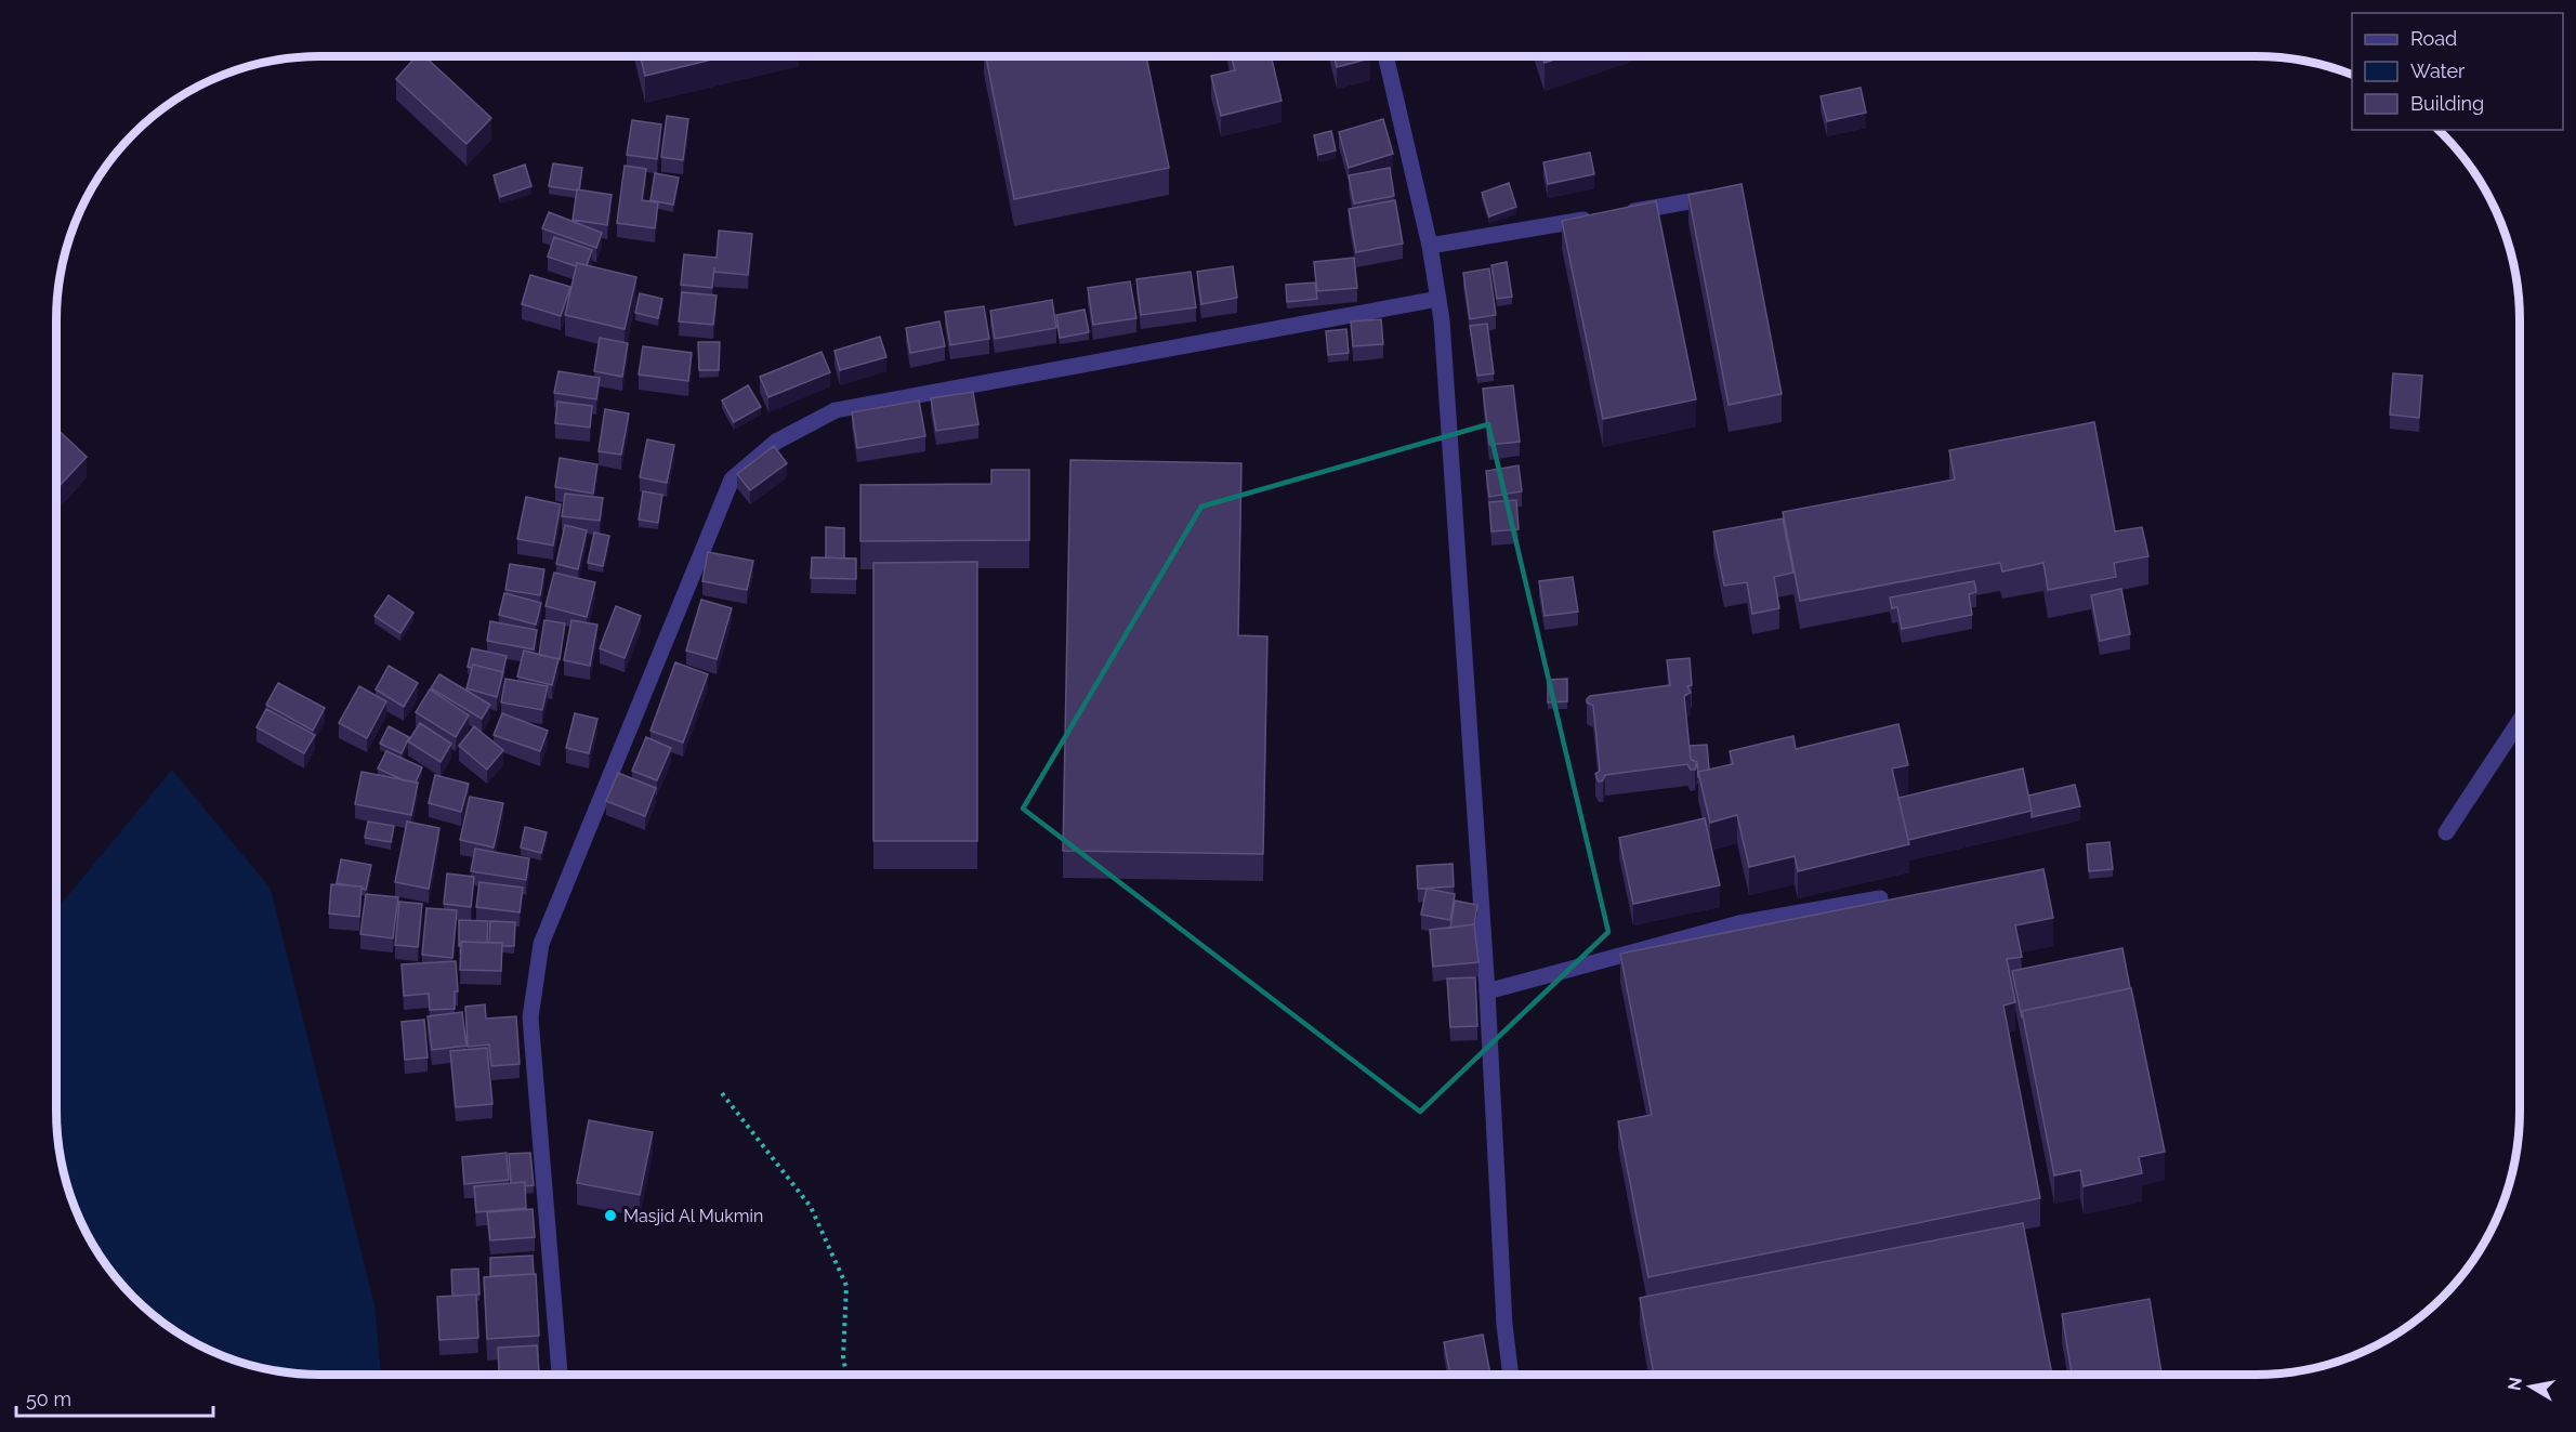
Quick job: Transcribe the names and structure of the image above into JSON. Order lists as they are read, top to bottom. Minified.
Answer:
{"places":["Masjid Al Mukmin"],"legend":["Road","Water","Building"],"scale_bar":"50 m","north":"left"}
